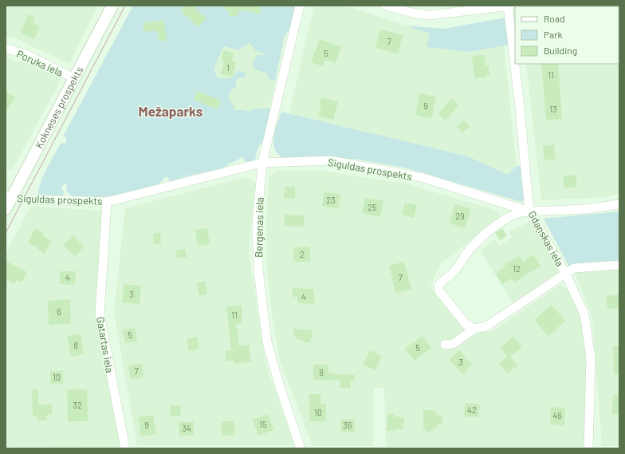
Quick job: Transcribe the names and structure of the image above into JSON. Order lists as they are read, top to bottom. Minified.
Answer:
{"streets":{"street":["Poruka iela","Kokneses prospekts","Siguldas prospekts","Bergenas iela","Gdaņskas iela","Gatartas iela"]},"crossings":[["Poruka iela","Kokneses prospekts"],["Kokneses prospekts","Siguldas prospekts"],["Siguldas prospekts","Bergenas iela"],["Siguldas prospekts","Gdaņskas iela"],["Siguldas prospekts","Gatartas iela"]],"districts":["Mežaparks"],"house_numbers":["7","5","1","11","9","13","23","25","29","2","12","4","7","3","4","6","11","5","8","5","3","7","8","10","32","42","10","46","15","9","36","34"],"legend":["Road","Park","Building"]}
